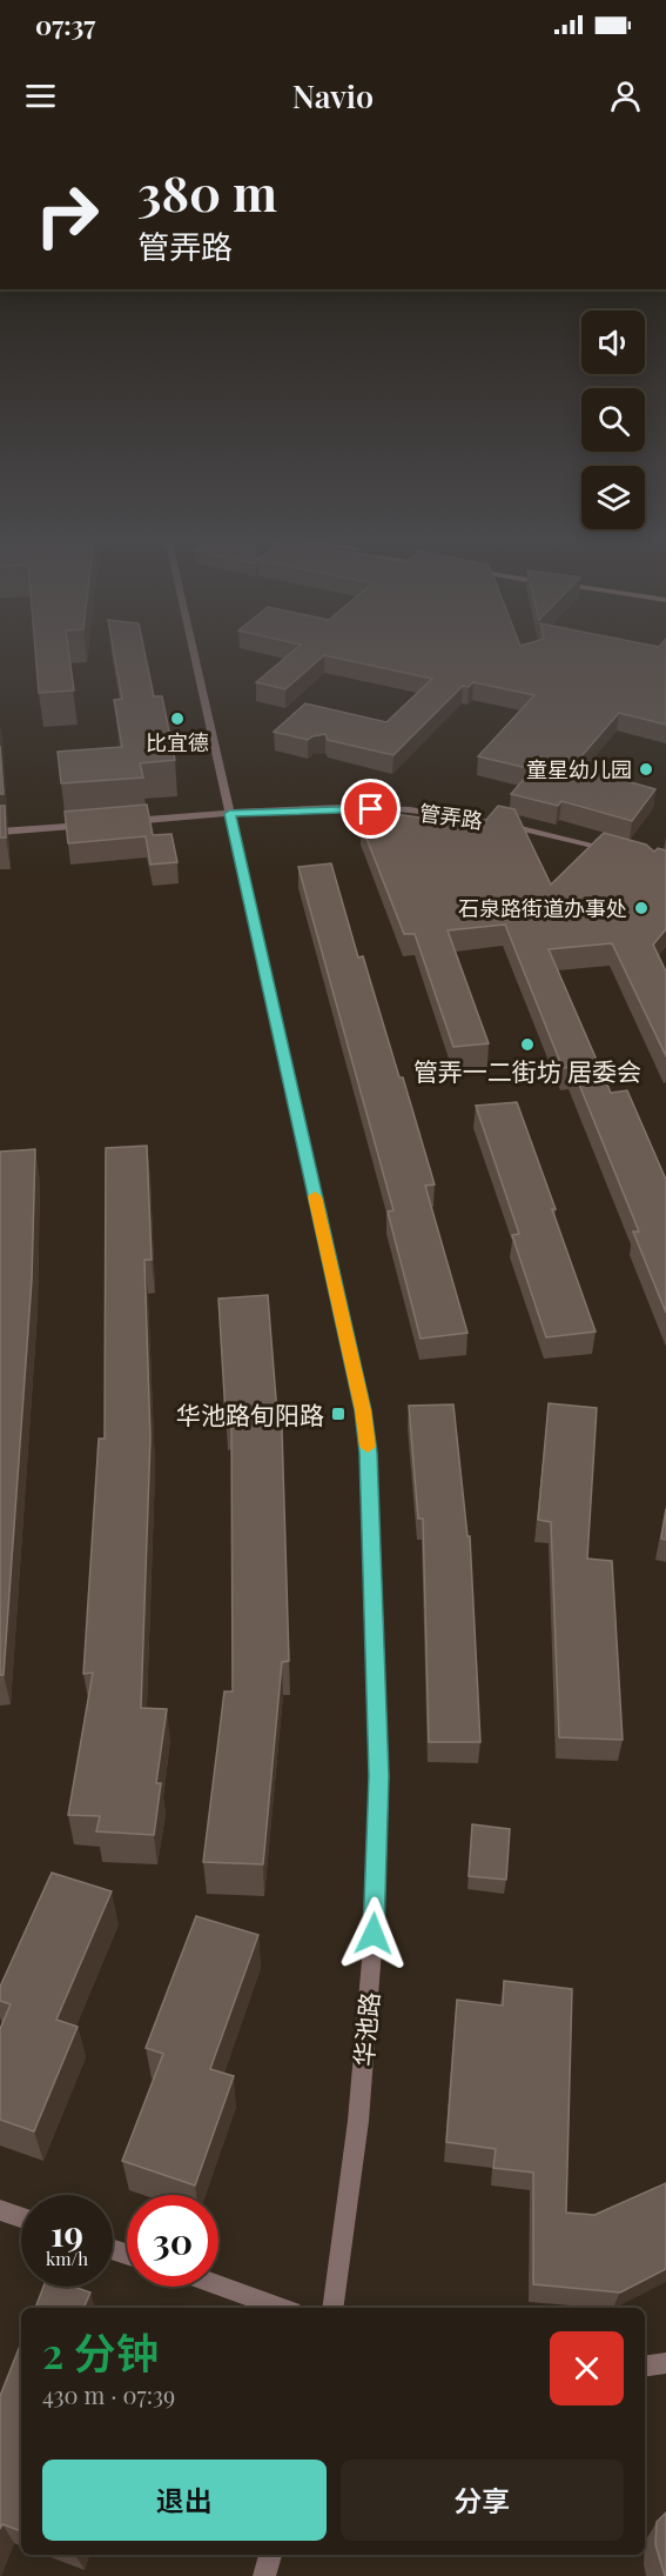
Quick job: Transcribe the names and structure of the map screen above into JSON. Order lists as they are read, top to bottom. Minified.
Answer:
{"streets":{"street":["管弄路","华池路"]},"crossings":[["管弄路","华池路"]],"places":{"other":["比宜德","童星幼儿园","石泉路街道办事处","管弄一二街坊 居委会"],"transit":["华池路旬阳路"]},"page":{"status":"07:37","header":"Navio","turn":["380 m","管弄路"],"speed":"19 km/h","limit":"30","heading":["2 分钟","430 m · 07:39"],"buttons":["退出","分享"]}}
